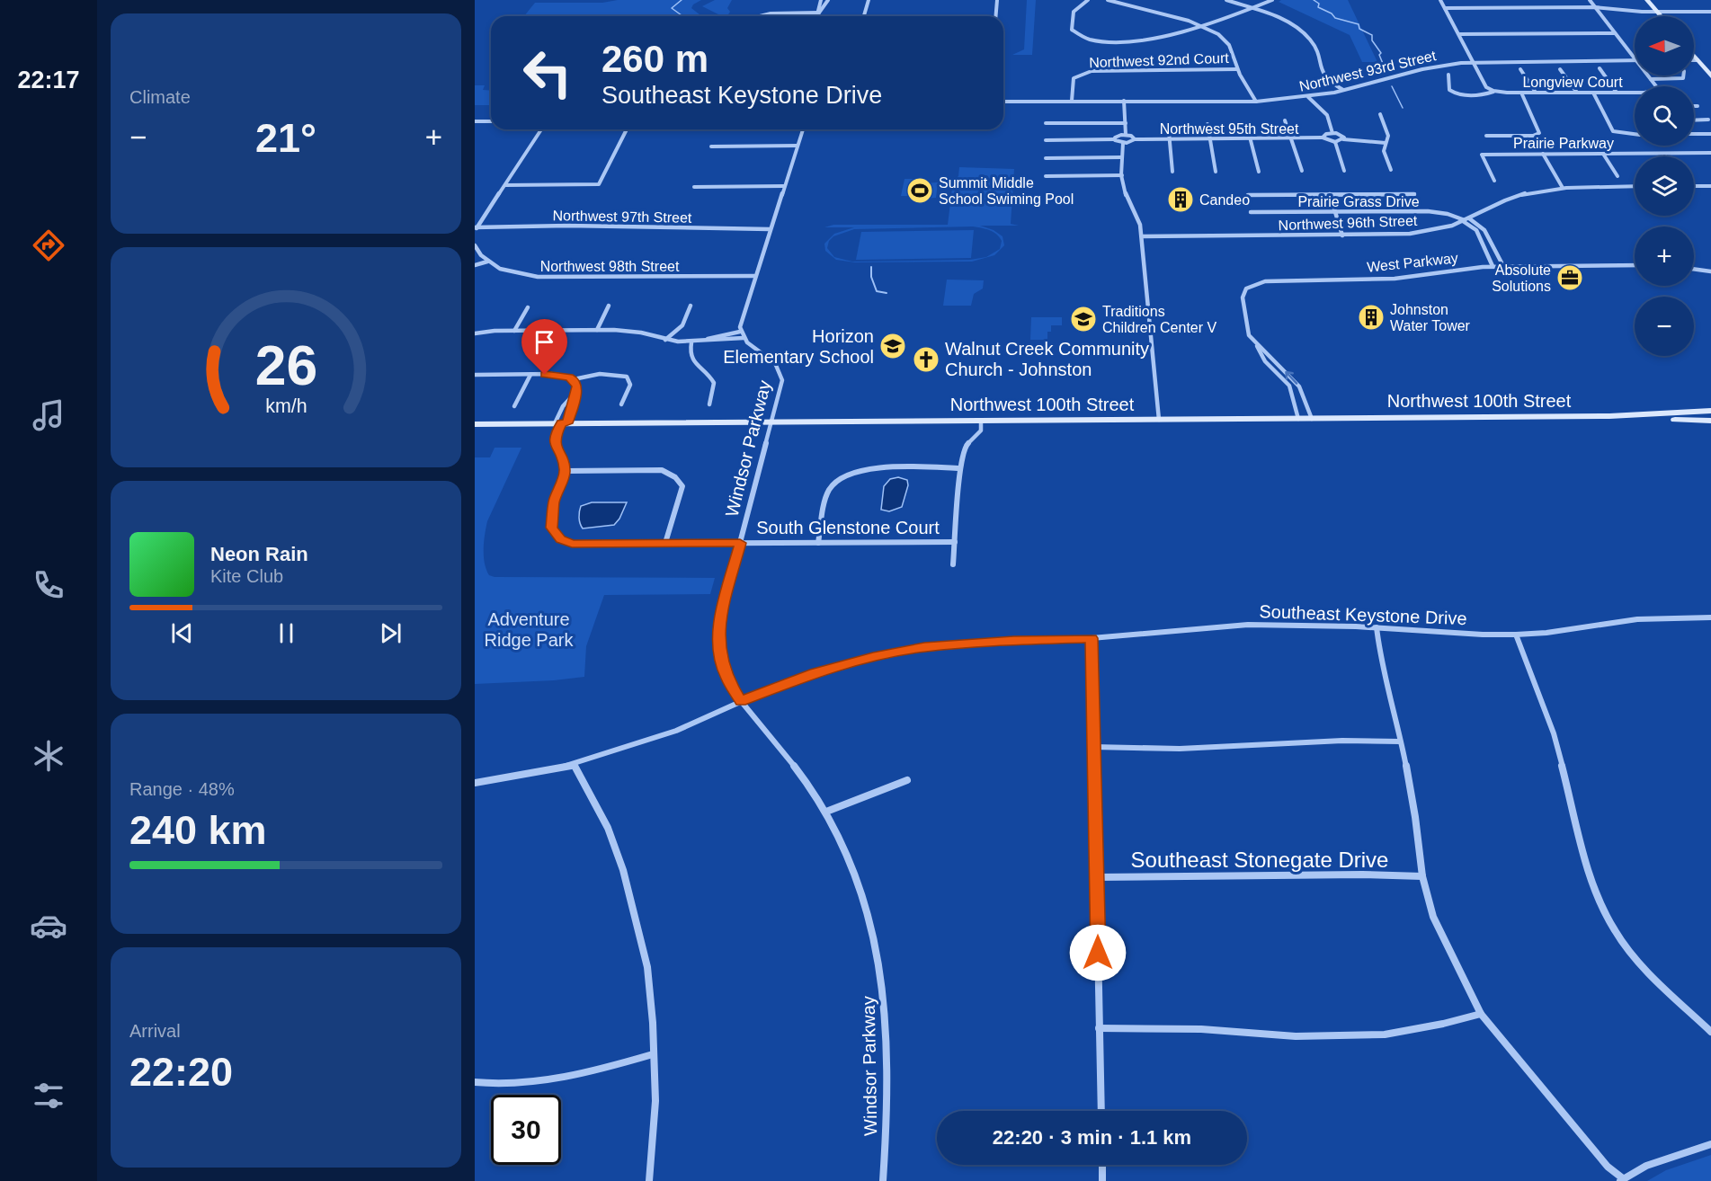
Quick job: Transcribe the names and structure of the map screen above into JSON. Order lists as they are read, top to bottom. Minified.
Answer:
{"streets":{"street":["Northwest 92nd Court","Northwest 93rd Street","Longview Court","Northwest 95th Street","Prairie Parkway","Prairie Grass Drive","Northwest 97th Street","Northwest 96th Street","West Parkway","Northwest 98th Street","Northwest 100th Street","Windsor Parkway","South Glenstone Court","Southeast Keystone Drive","Southeast Stonegate Drive"]},"crossings":[["Northwest 92nd Court","Northwest 93rd Street"],["Prairie Grass Drive","Northwest 96th Street"],["West Parkway","Northwest 100th Street"],["Northwest 100th Street","Windsor Parkway"],["Windsor Parkway","South Glenstone Court"],["Windsor Parkway","Southeast Keystone Drive"]],"parks":["Adventure Ridge Park"],"places":{"sports":["Summit Middle School Swiming Pool"],"building":["Candeo","Johnston Water Tower"],"office":["Absolute Solutions"],"school or university":["Traditions Children Center V","Horizon Elementary School"],"church":["Walnut Creek Community Church - Johnston"]},"north":"left","page":{"tabs":"22:17","tile":["Climate",["Range · 48%","240 km"],["Arrival","22:20"]],"map_buttons":["+","−"],"turn":["260 m","Southeast Keystone Drive"],"heat":["−","21°","+"],"song":["Neon Rain","Kite Club"],"limit":"30","trip":"22:20 · 3 min · 1.1 km","gauge":["26","km/h"]}}
